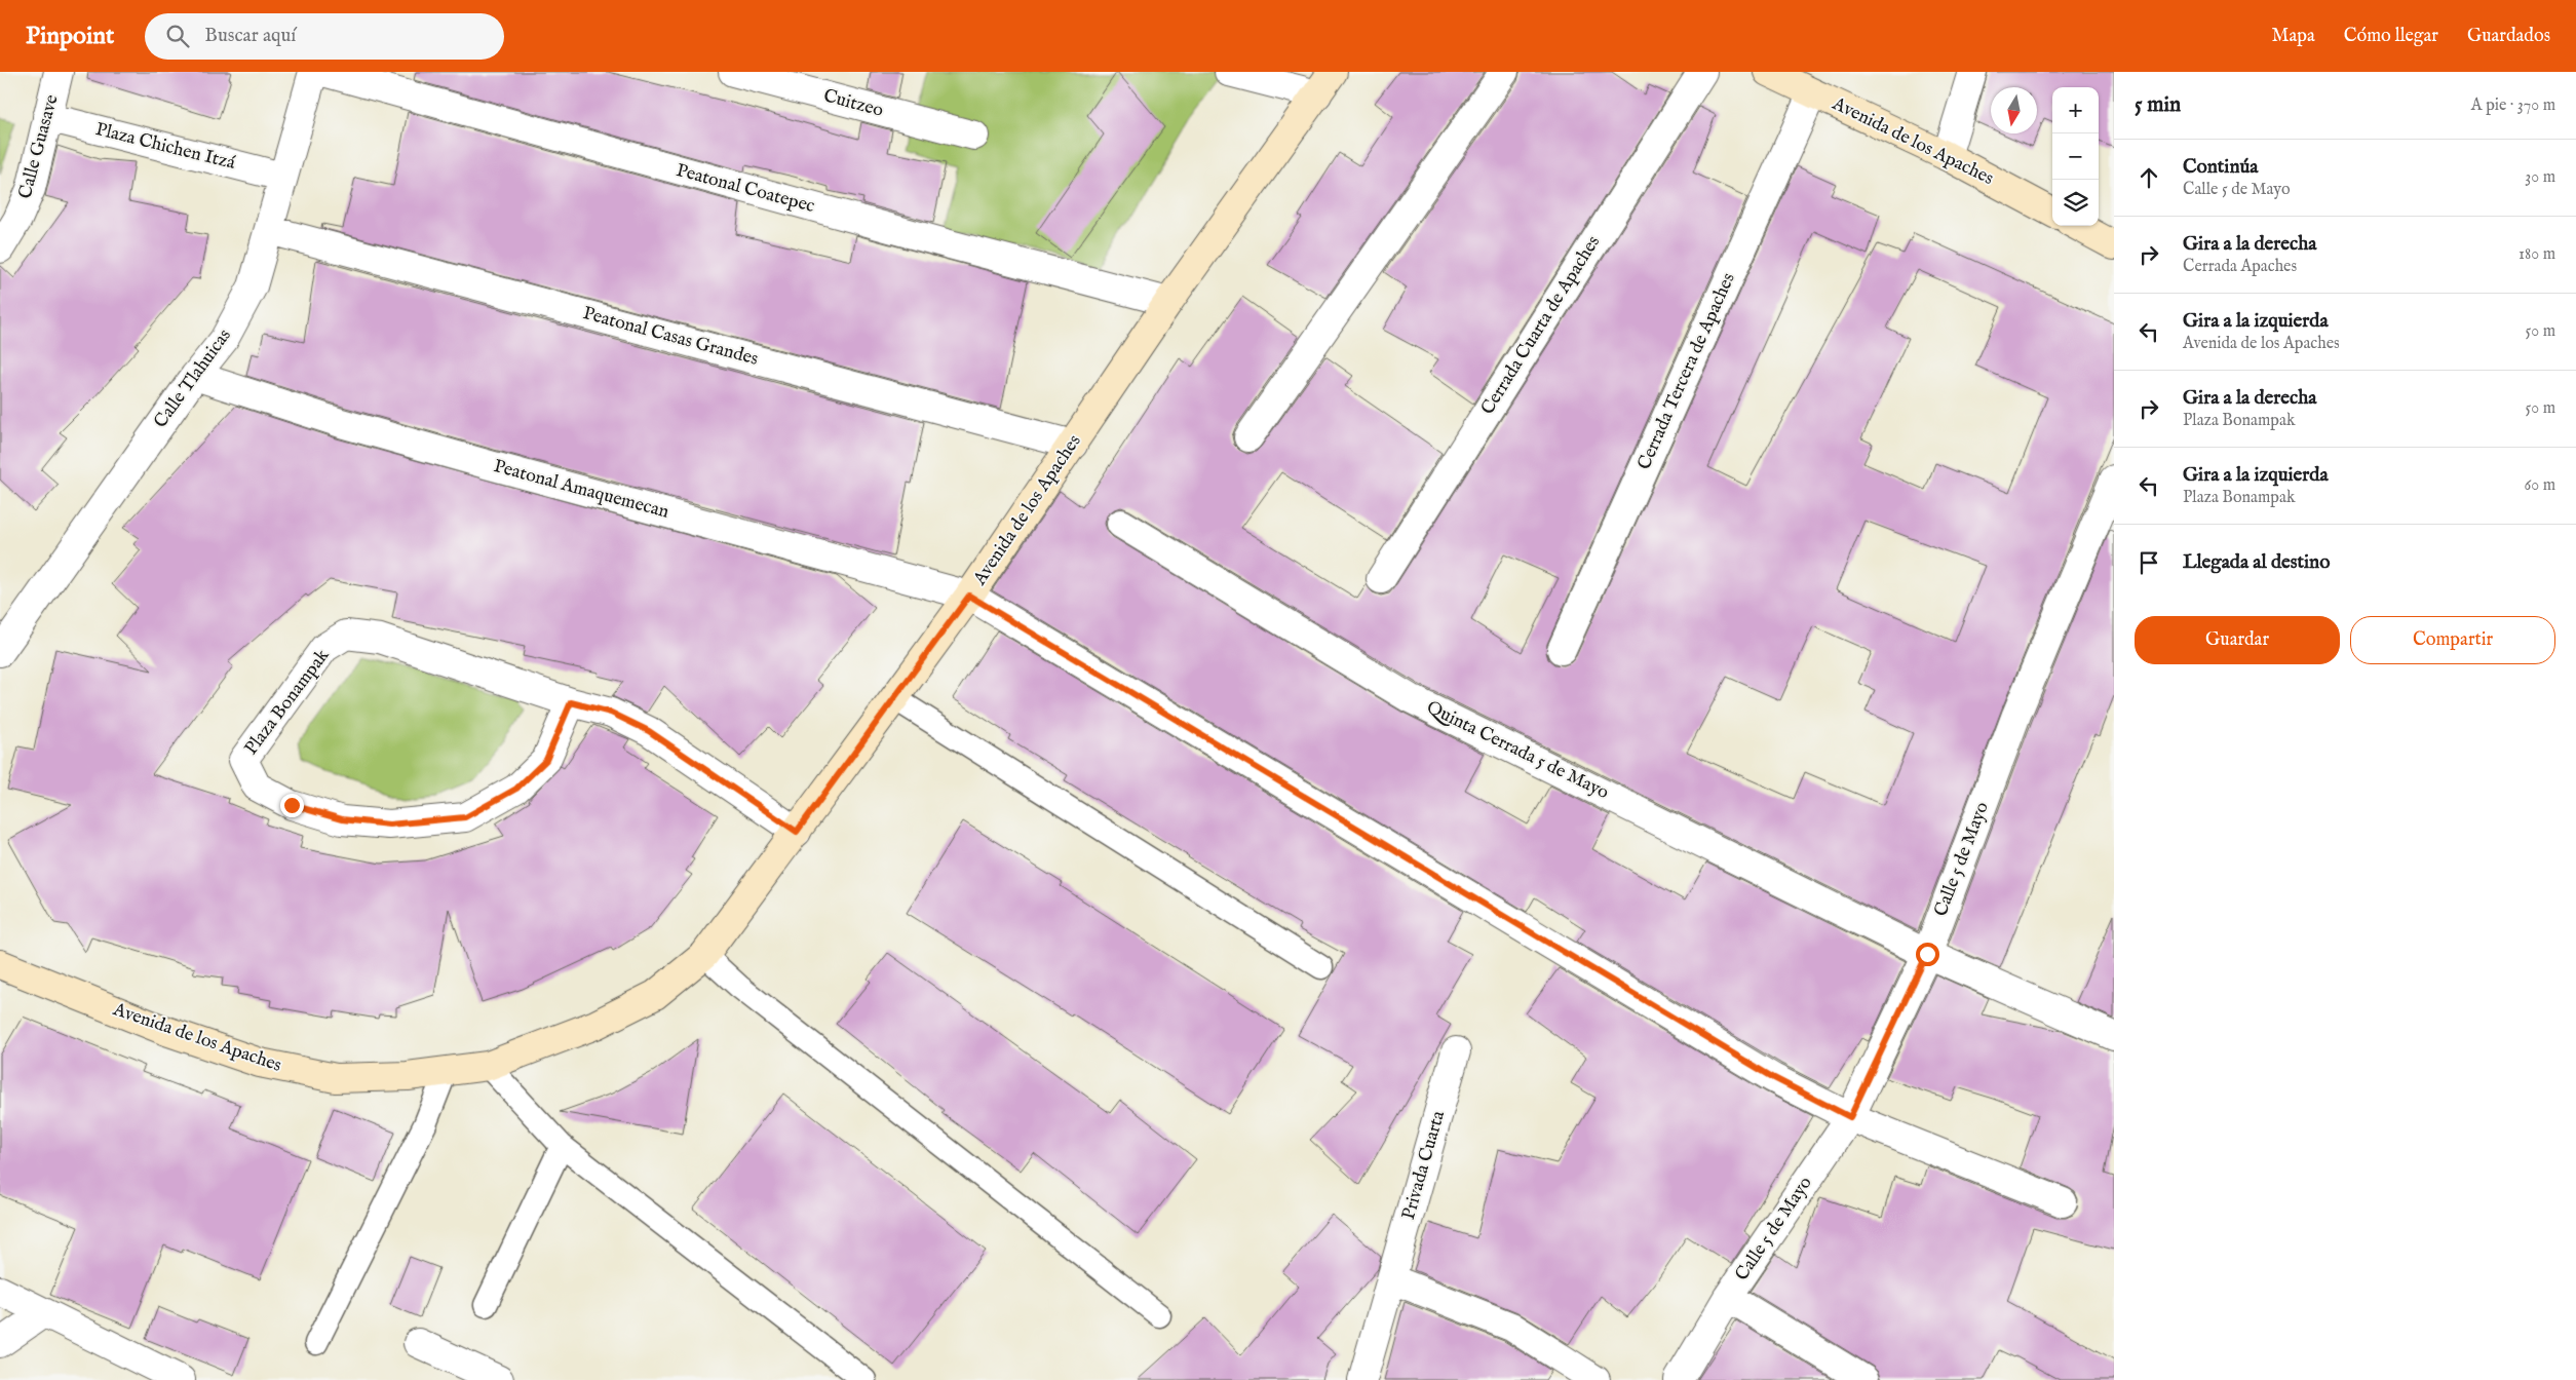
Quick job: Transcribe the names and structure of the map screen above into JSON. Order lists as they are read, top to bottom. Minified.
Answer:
{"streets":{"street":["Cuitzeo","Avenida de los Apaches","Calle Guasave","Plaza Chichen Itzá","Peatonal Coatepec","Cerrada Cuarta de Apaches","Peatonal Casas Grandes","Cerrada Tercera de Apaches","Calle Tlahuicas","Peatonal Amaquemecan","Plaza Bonampak","Quinta Cerrada 5 de Mayo","Calle 5 de Mayo","Privada Cuarta"]},"crossings":[["Avenida de los Apaches","Peatonal Coatepec"],["Avenida de los Apaches","Peatonal Casas Grandes"],["Avenida de los Apaches","Cerrada Tercera de Apaches"],["Avenida de los Apaches","Peatonal Amaquemecan"],["Avenida de los Apaches","Plaza Bonampak"],["Calle Guasave","Plaza Chichen Itzá"],["Plaza Chichen Itzá","Calle Tlahuicas"],["Peatonal Casas Grandes","Calle Tlahuicas"],["Calle Tlahuicas","Peatonal Amaquemecan"],["Peatonal Amaquemecan","Calle 5 de Mayo"],["Quinta Cerrada 5 de Mayo","Calle 5 de Mayo"]],"north":"bottom","page":{"header":"Pinpoint","search":"Buscar aquí","nav":["Mapa","Cómo llegar","Guardados"],"heading":["5 min","A pie · 370 m"],"map_buttons":["+","−"],"list":[["Continúa","Calle 5 de Mayo","30 m"],["Gira a la derecha","Cerrada Apaches","180 m"],["Gira a la izquierda","Avenida de los Apaches","50 m"],["Gira a la derecha","Plaza Bonampak","50 m"],["Gira a la izquierda","Plaza Bonampak","60 m"],"Llegada al destino"],"buttons":["Guardar","Compartir"]}}
